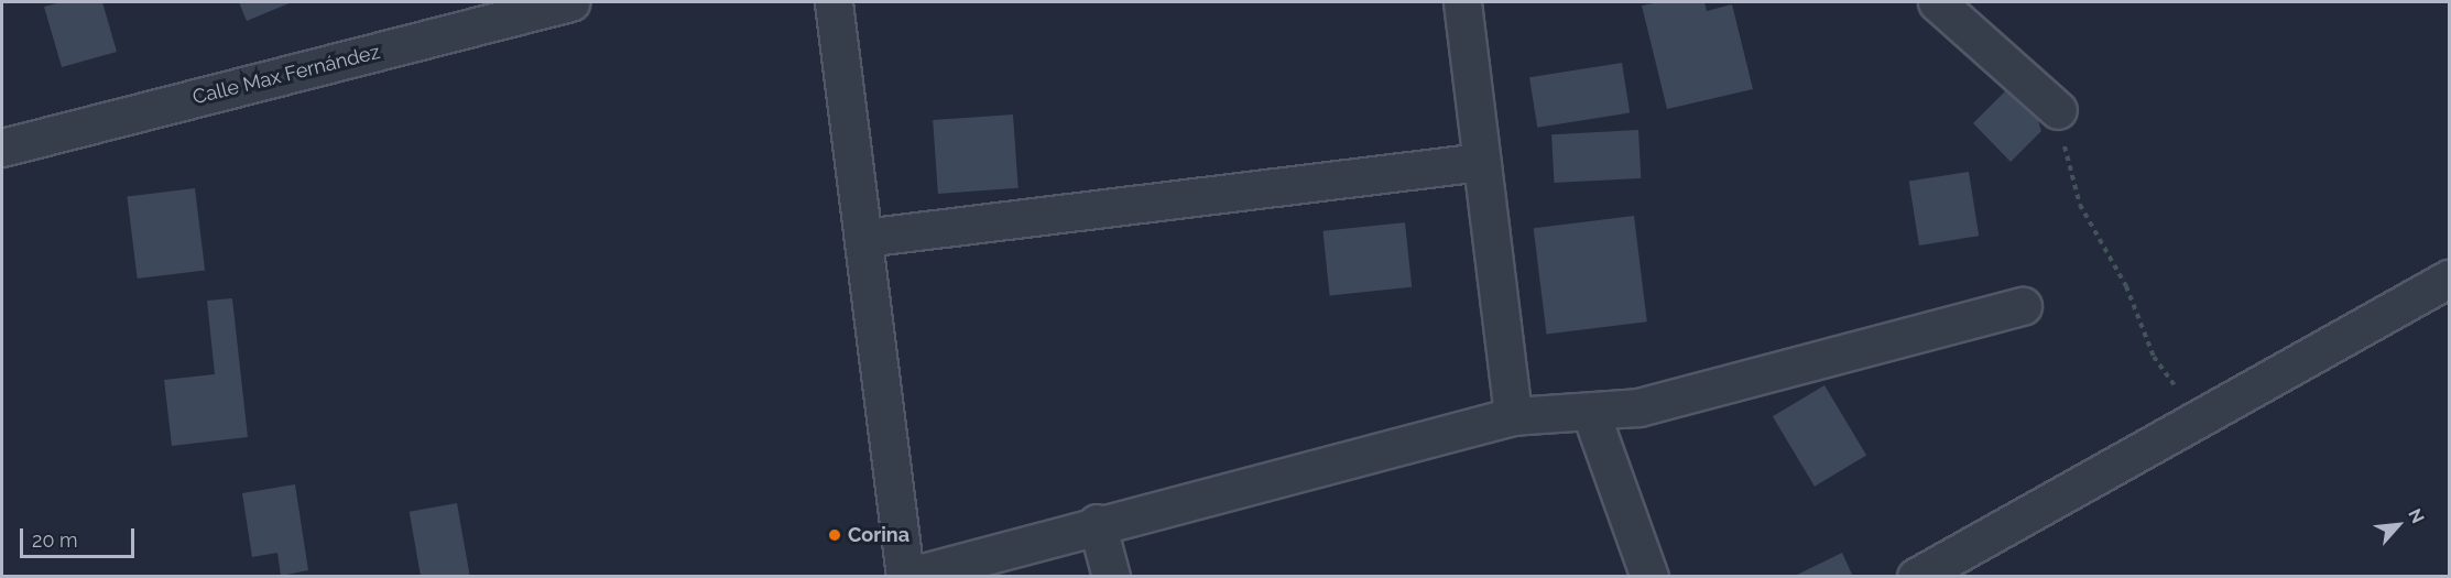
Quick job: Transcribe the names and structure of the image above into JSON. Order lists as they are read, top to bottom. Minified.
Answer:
{"streets":{"street":["Calle Max Fernández"]},"places":["Corina"],"scale_bar":"20 m","north":"top right"}
